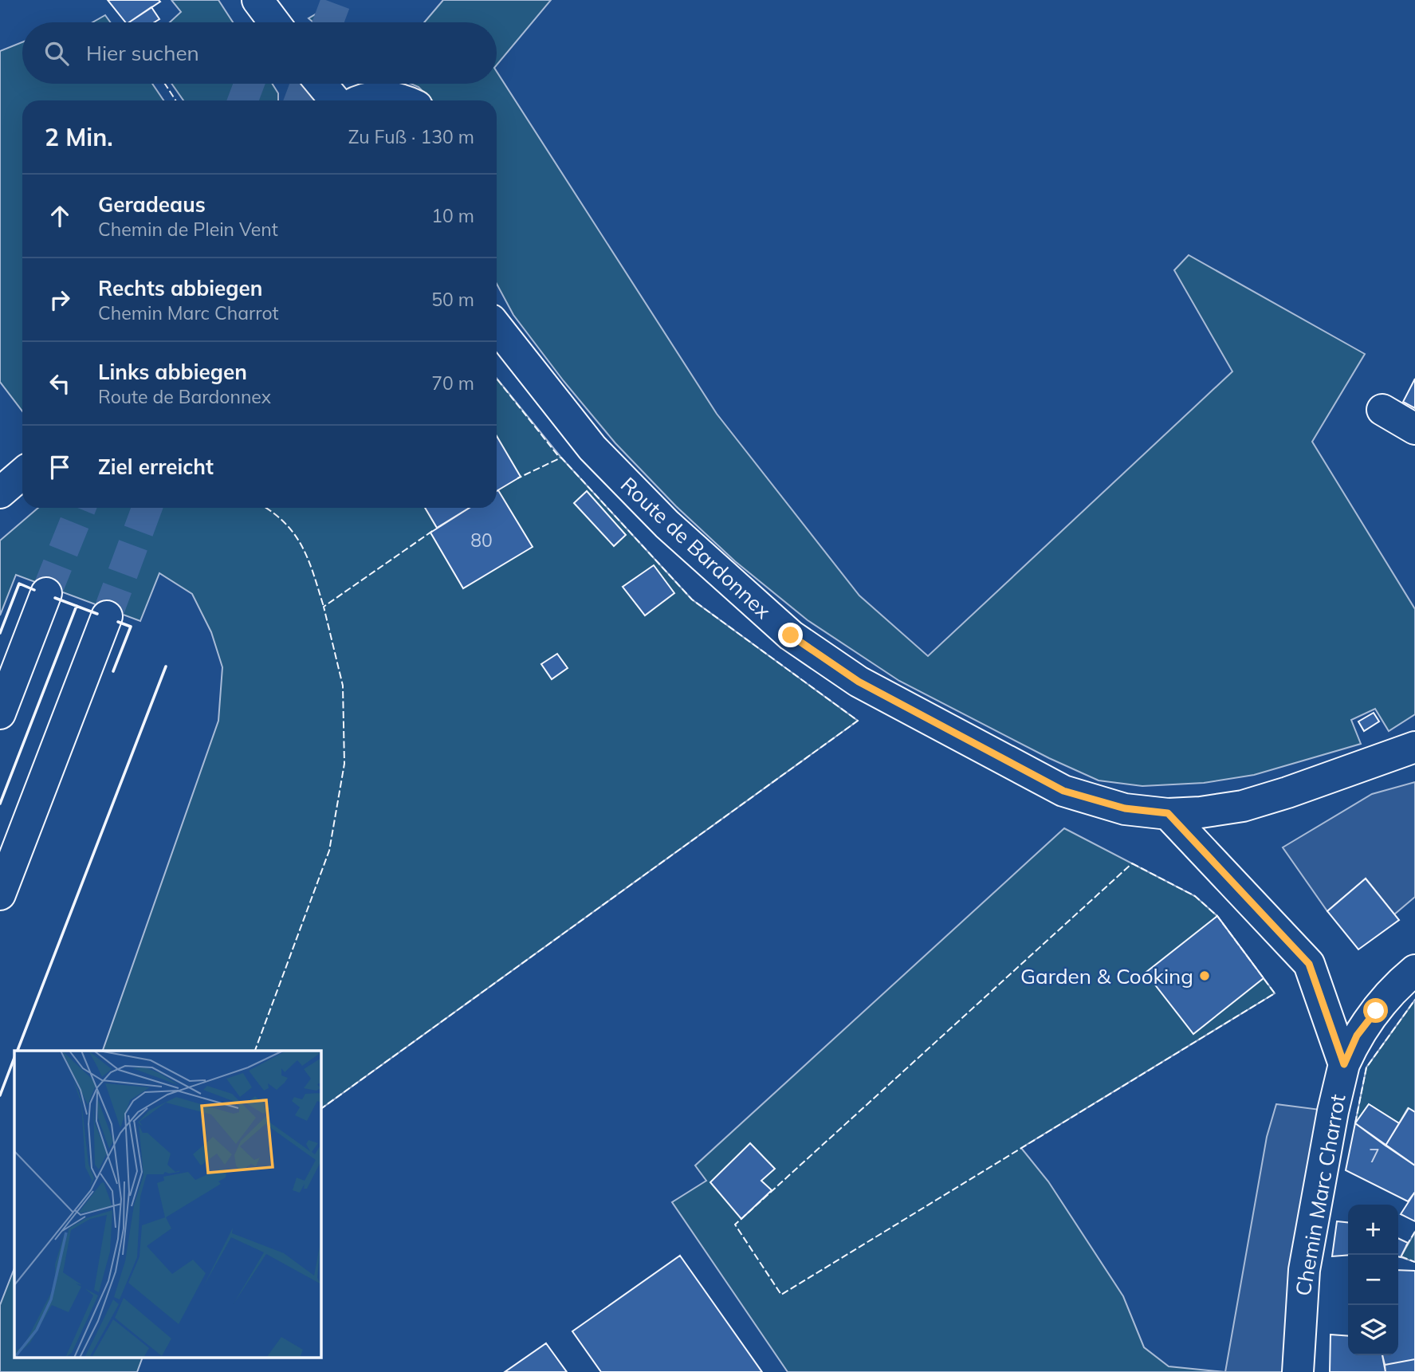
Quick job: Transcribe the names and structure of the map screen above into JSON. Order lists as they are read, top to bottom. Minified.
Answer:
{"streets":{"main road":["Route de Bardonnex","Chemin Marc Charrot"]},"crossings":[["Route de Bardonnex","Chemin Marc Charrot"]],"places":["Garden & Cooking"],"house_numbers":["80","7"],"page":{"search":"Hier suchen","heading":["2 Min.","Zu Fuß · 130 m"],"list":[["Geradeaus","Chemin de Plein Vent","10 m"],["Rechts abbiegen","Chemin Marc Charrot","50 m"],["Links abbiegen","Route de Bardonnex","70 m"],"Ziel erreicht"],"map_buttons":["+","−"]}}
